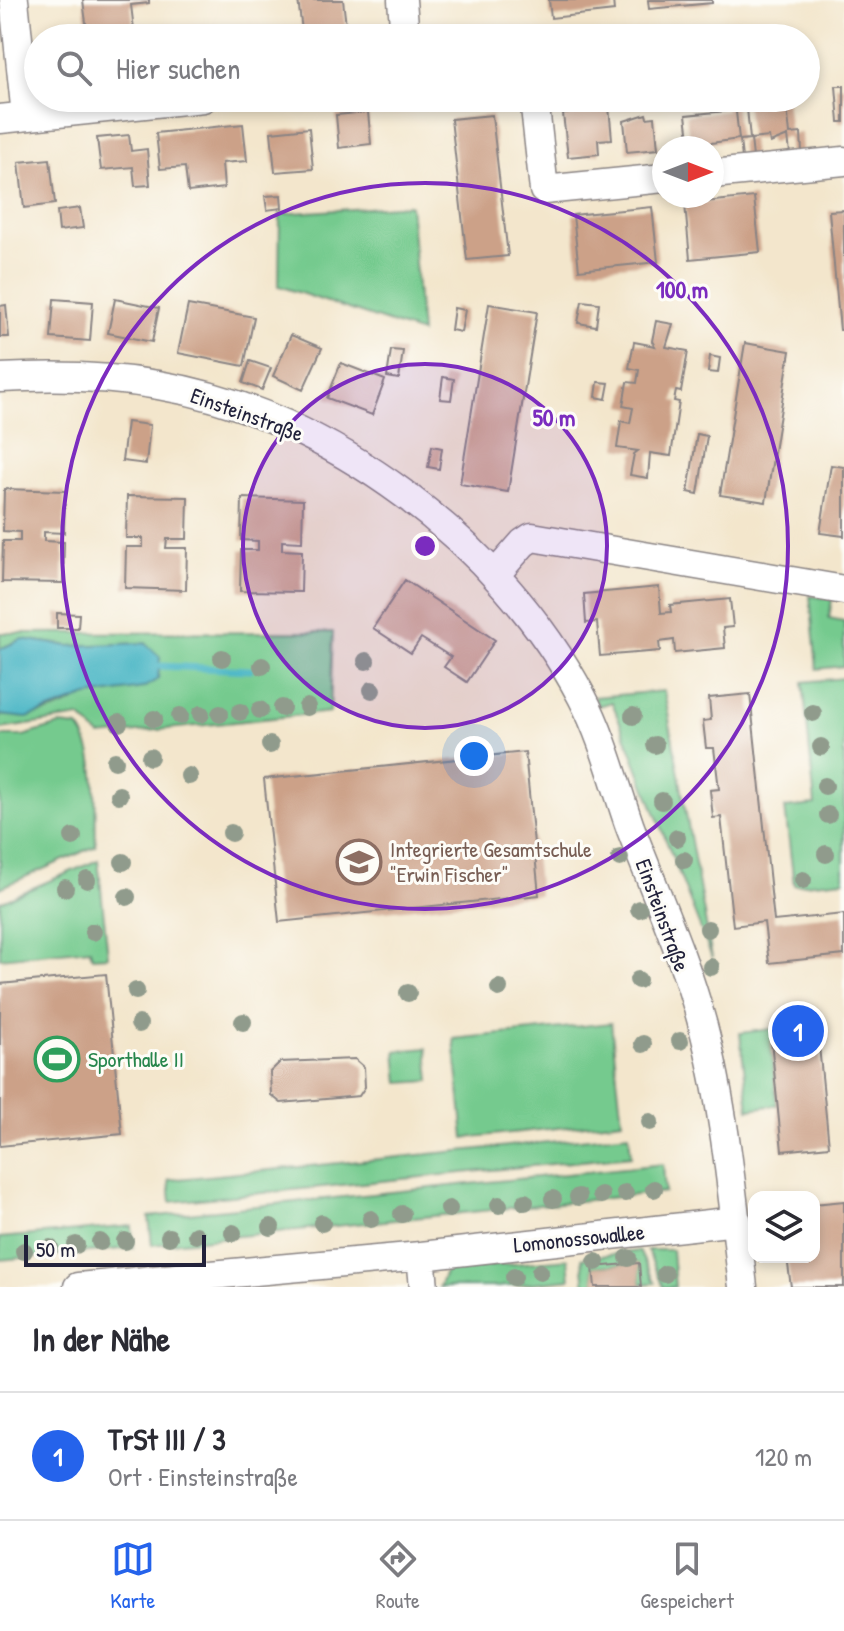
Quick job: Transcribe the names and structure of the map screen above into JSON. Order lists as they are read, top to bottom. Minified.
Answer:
{"streets":{"street":["Einsteinstraße","Lomonossowallee"]},"crossings":[["Einsteinstraße","Lomonossowallee"]],"places":{"school or university":["Integrierte Gesamtschule \"Erwin Fischer\""],"sports":["Sporthalle II"]},"scale_bar":"50 m","north":"right","page":{"search":"Hier suchen","pins":"1","scale":"50 m","heading":"In der Nähe","list":[{"mark":"1","name":"TrSt III / 3","note":"Ort · Einsteinstraße","value":"120 m"}],"nav":["Karte","Route","Gespeichert"]},"rings":["100 m","50 m"]}
